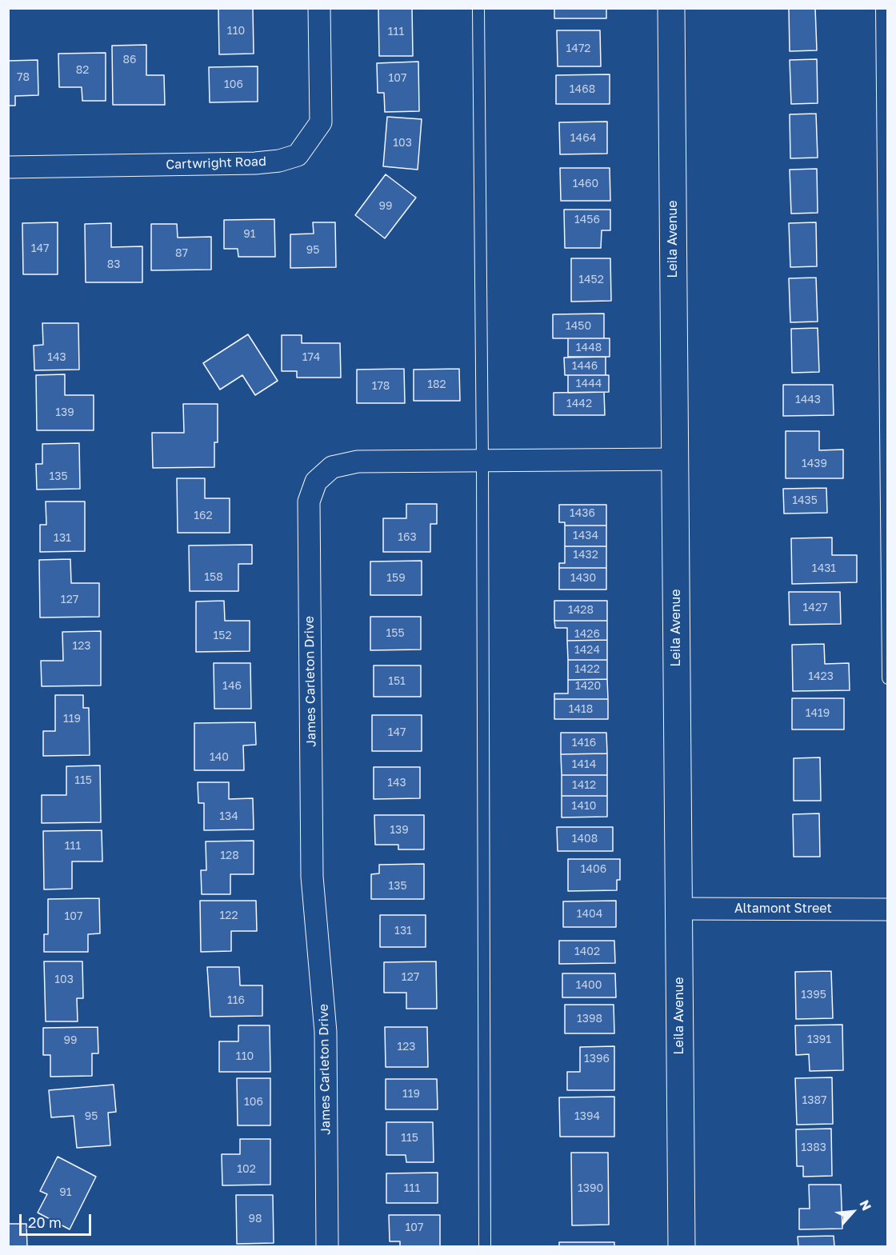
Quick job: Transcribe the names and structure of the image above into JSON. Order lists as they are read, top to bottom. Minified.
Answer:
{"streets":{"street":["Cartwright Road","Leila Avenue","James Carleton Drive","Altamont Street"]},"crossings":[["Leila Avenue","James Carleton Drive"],["Leila Avenue","Altamont Street"]],"house_numbers":["110","111","1472","86","82","78","107","106","1468","1464","103","1460","99","1456","91","147","95","87","83","1452","1450","1448","143","174","1446","1444","182","178","1443","1442","139","1439","135","1435","1436","162","1434","163","131","1432","1431","158","159","1430","127","1427","1428","155","1426","152","123","1424","1422","1423","151","146","1420","1418","1419","119","147","1416","140","1414","115","143","1412","1410","134","139","1408","111","128","1406","135","1404","122","107","131","1402","127","103","1400","1395","116","1398","1391","99","123","110","1396","119","1387","106","95","1394","115","1383","102","111","1390","91","98","107"],"scale_bar":"20 m","north":"top right"}
